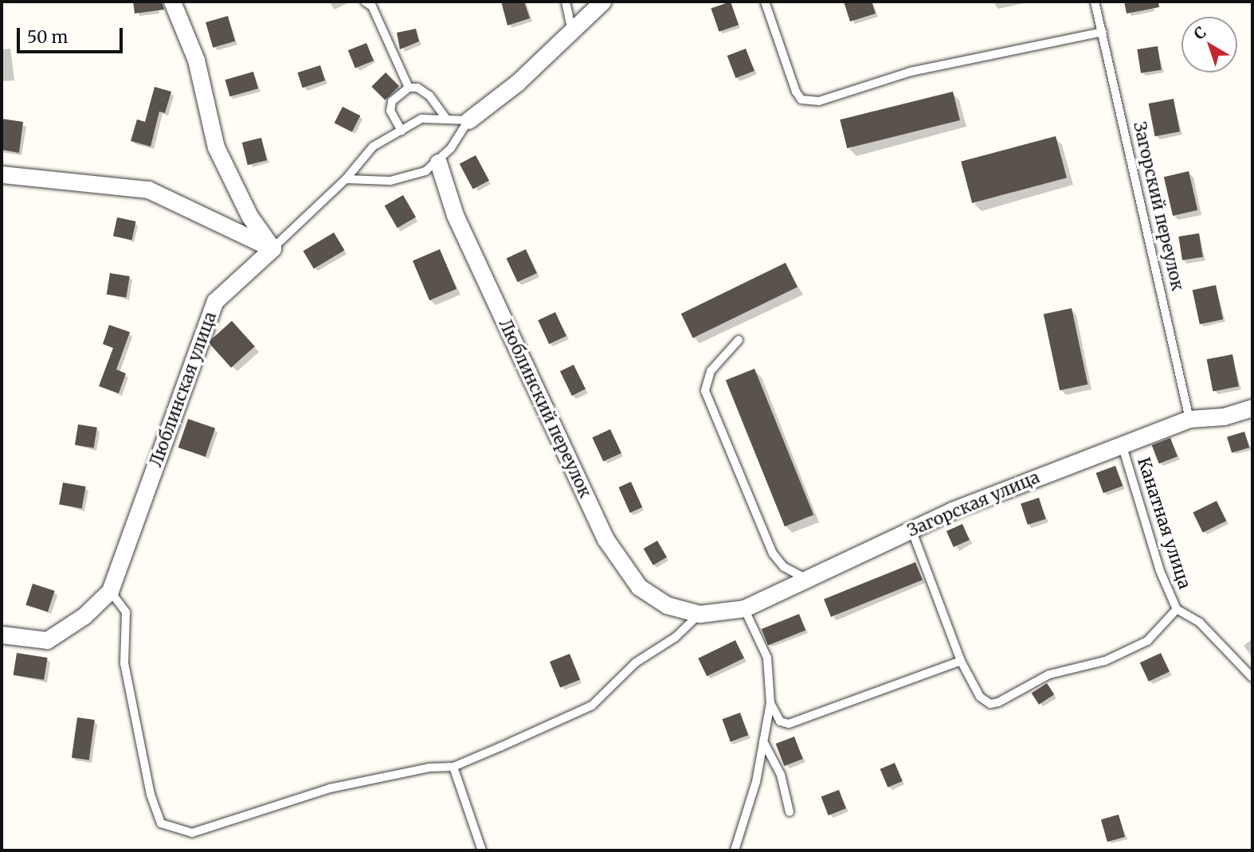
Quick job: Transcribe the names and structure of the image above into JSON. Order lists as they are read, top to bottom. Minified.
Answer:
{"streets":{"street":["Люблинская улица","Люблинский переулок","Загорская улица"],"lane":["Загорский переулок","Канатная улица"]},"crossings":[["Загорский переулок","Загорская улица"],["Люблинский переулок","Загорская улица"],["Загорская улица","Канатная улица"]],"scale_bar":"50 m","north":"top left"}
